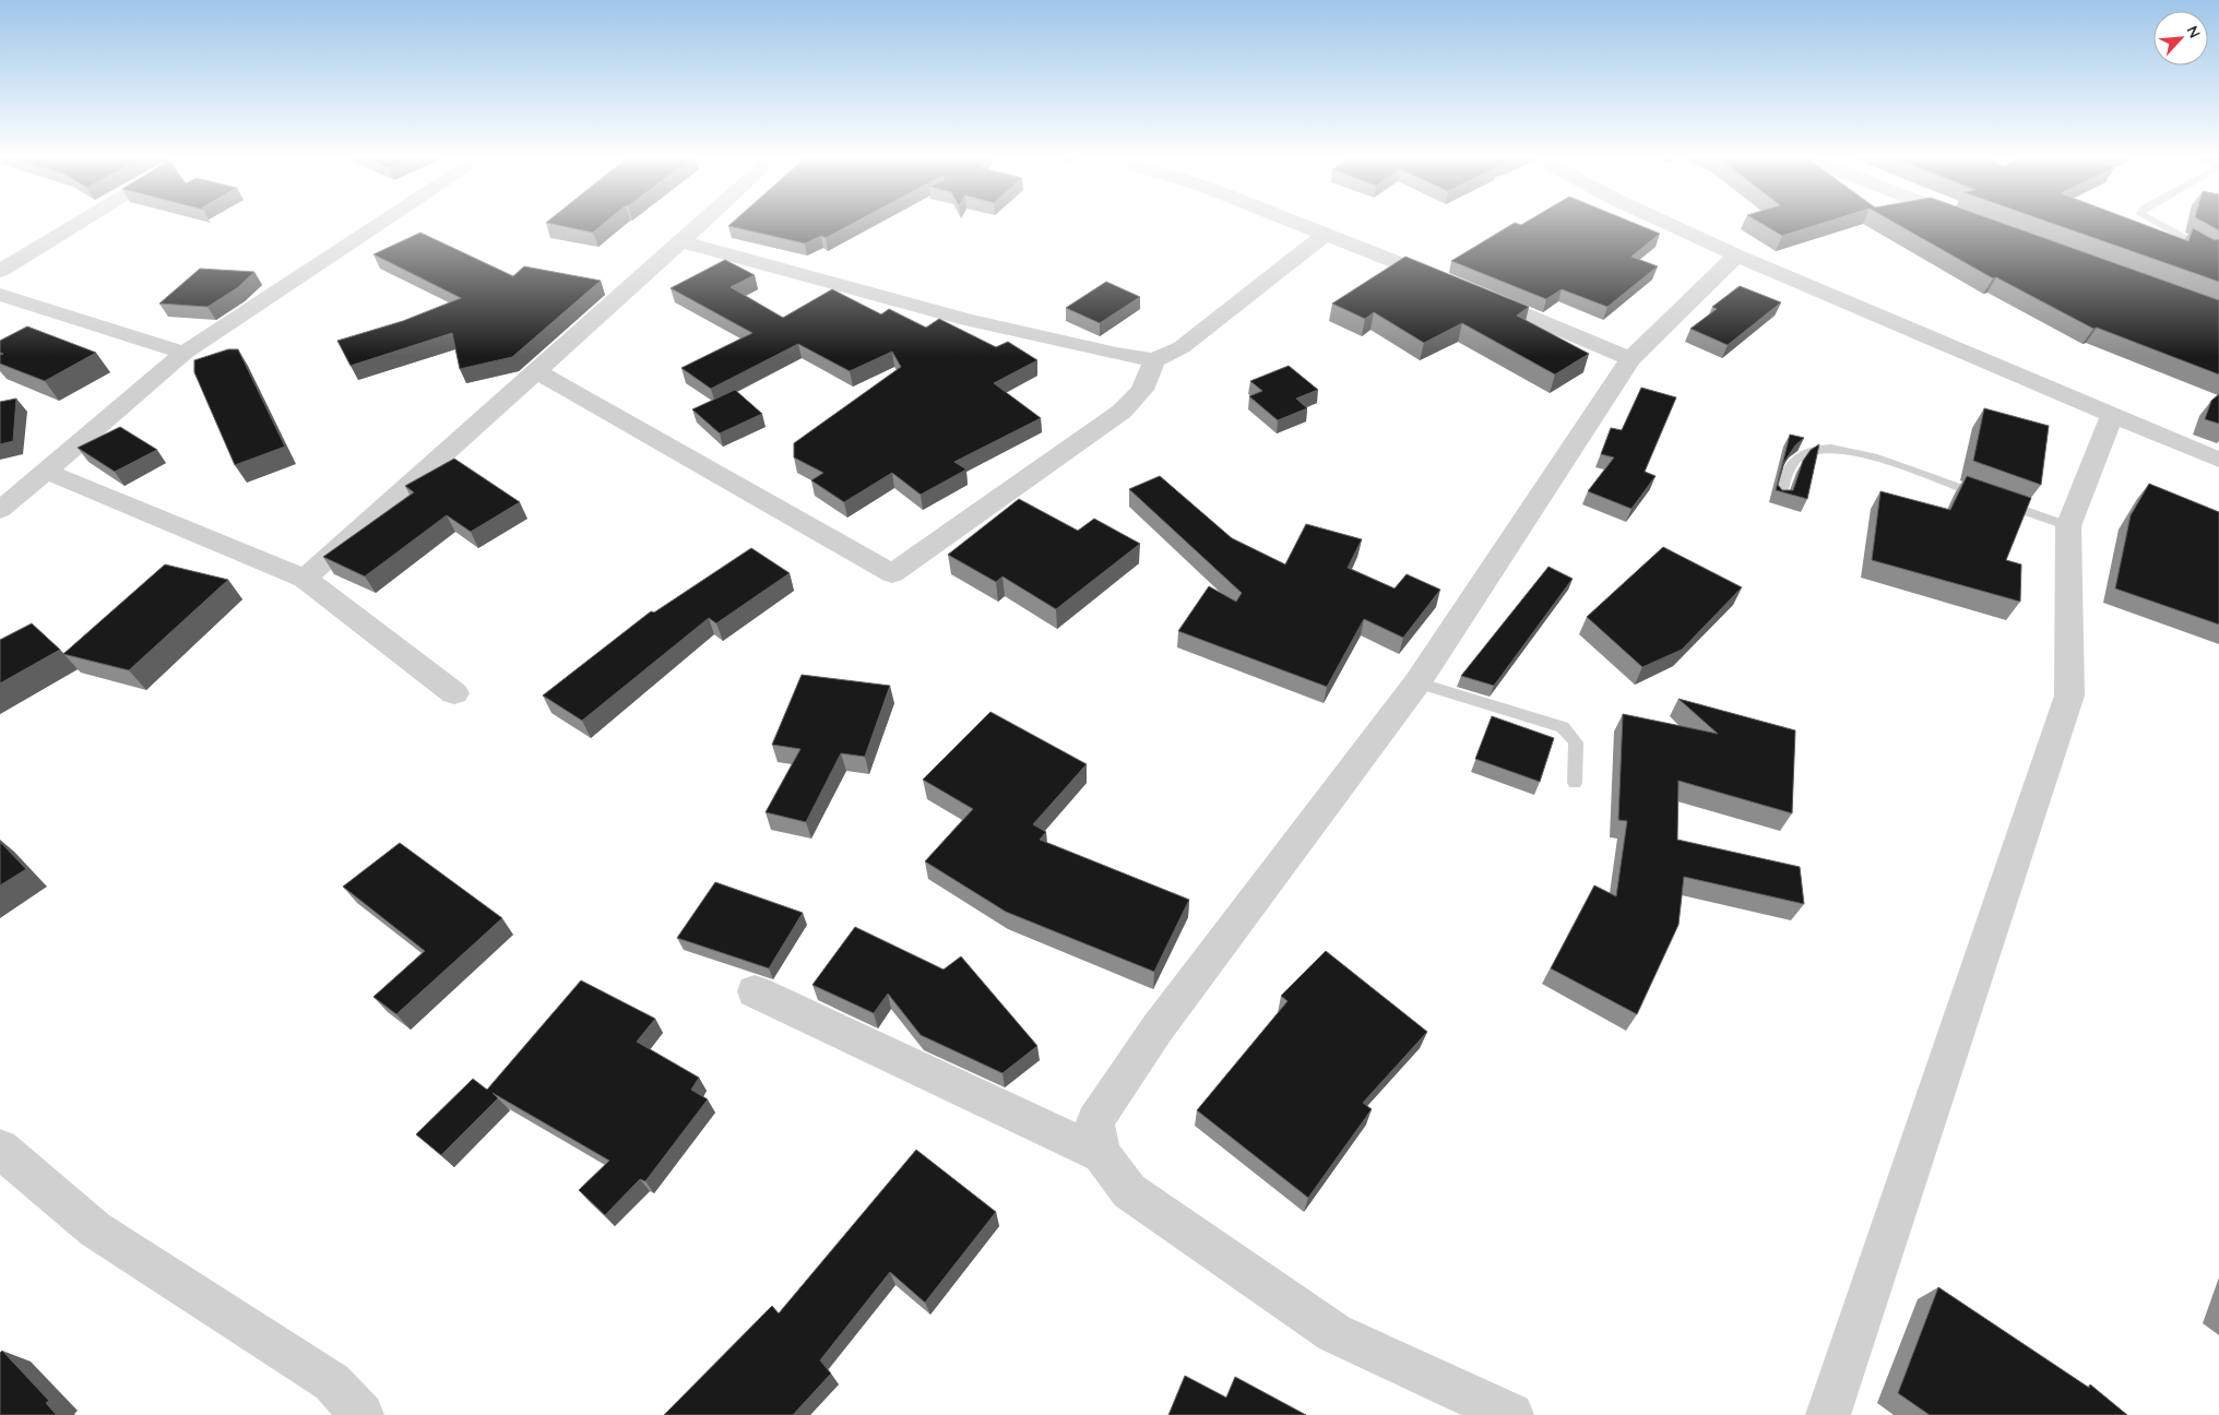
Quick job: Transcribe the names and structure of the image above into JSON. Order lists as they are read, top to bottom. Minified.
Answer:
{"north":"top right"}
